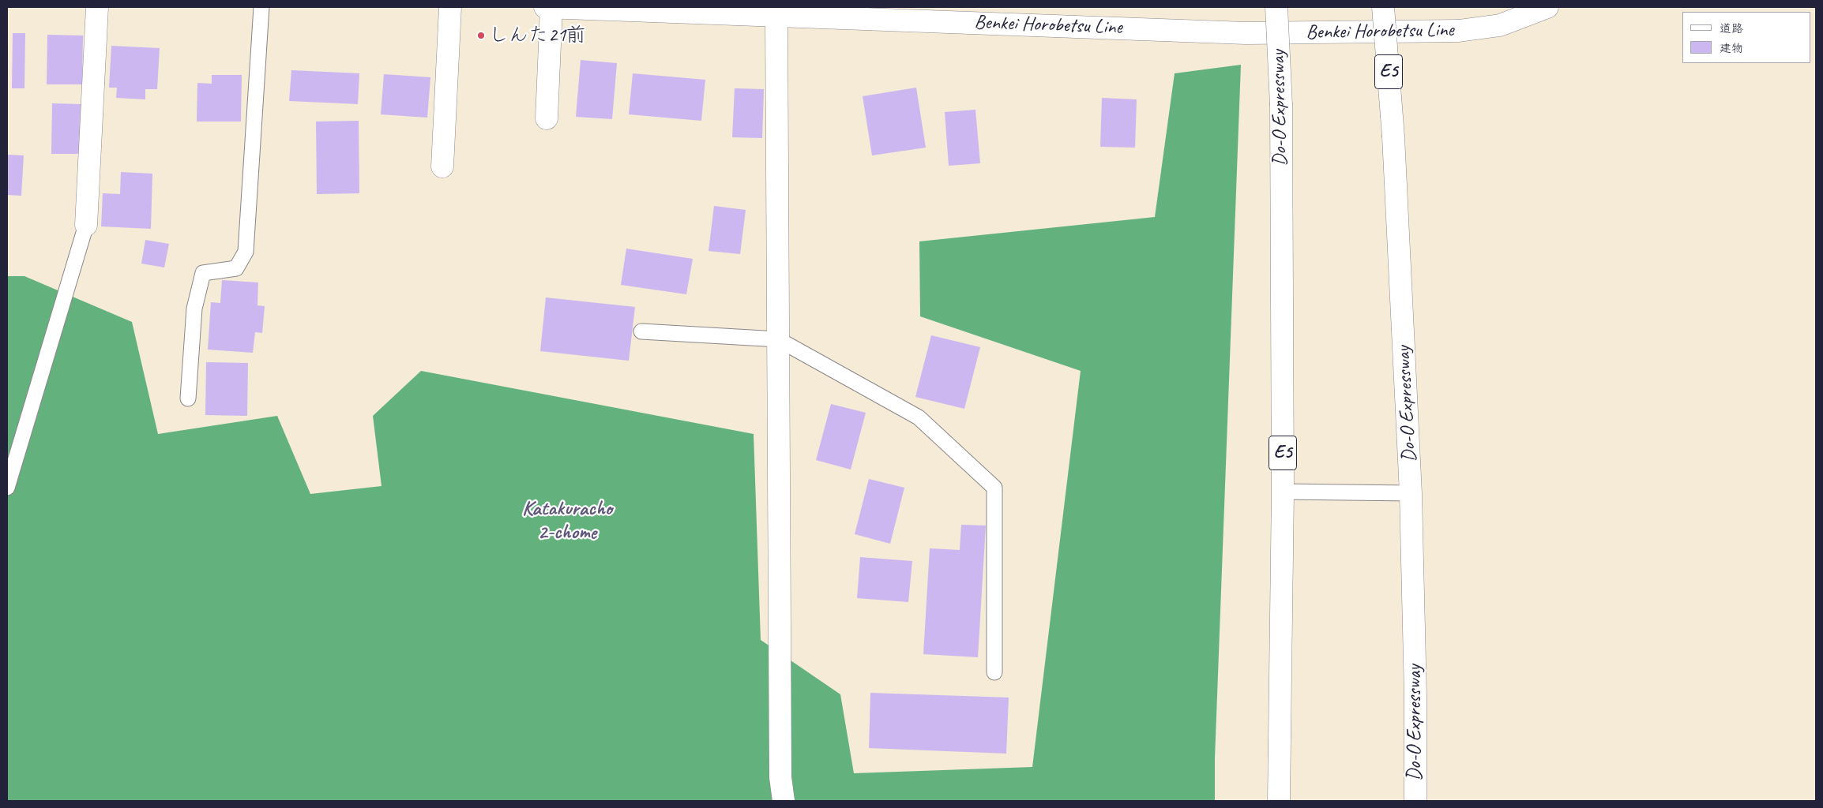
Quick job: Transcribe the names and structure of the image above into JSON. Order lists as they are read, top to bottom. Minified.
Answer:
{"streets":{"main road":["Benkei Horobetsu Line","E5","Do-O Expressway"]},"districts":["Katakuracho 2-chome"],"places":["しんた21前"],"legend":["道路","建物"]}
